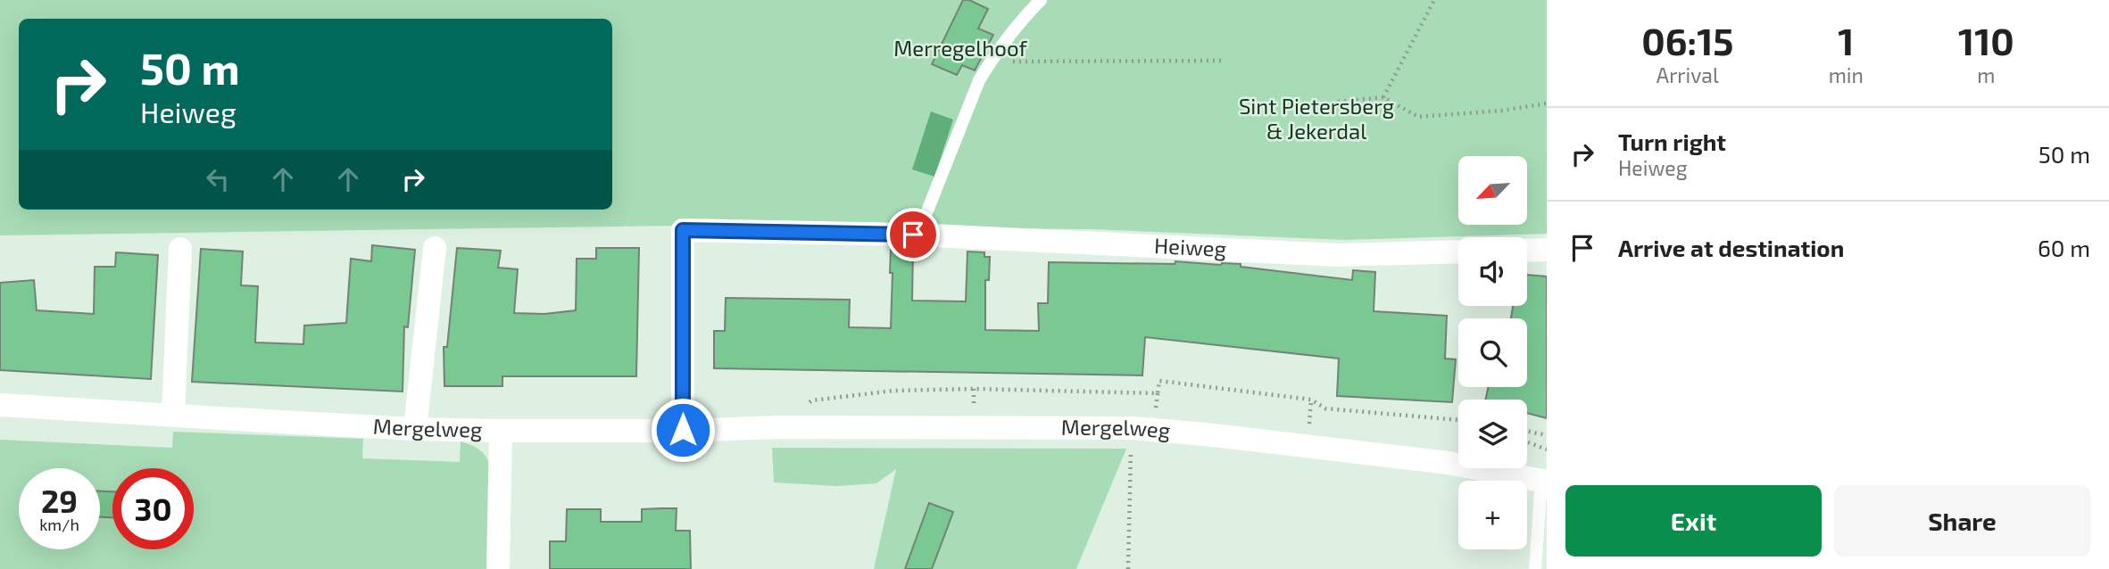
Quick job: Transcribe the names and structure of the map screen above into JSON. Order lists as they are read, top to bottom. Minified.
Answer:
{"streets":{"street":["Heiweg","Mergelweg"]},"crossings":[["Heiweg","Mergelweg"]],"parks":["Merregelhoof","Sint Pietersberg & Jekerdal"],"north":"bottom left","page":{"eta":["06:15","Arrival","1","min","110","m"],"turn":["50 m","Heiweg"],"list":[{"name":"Turn right","note":"Heiweg","value":"50 m"},{"name":"Arrive at destination","value":"60 m"}],"map_buttons":"+","speed":"29 km/h","limit":"30","buttons":["Exit","Share"]}}
